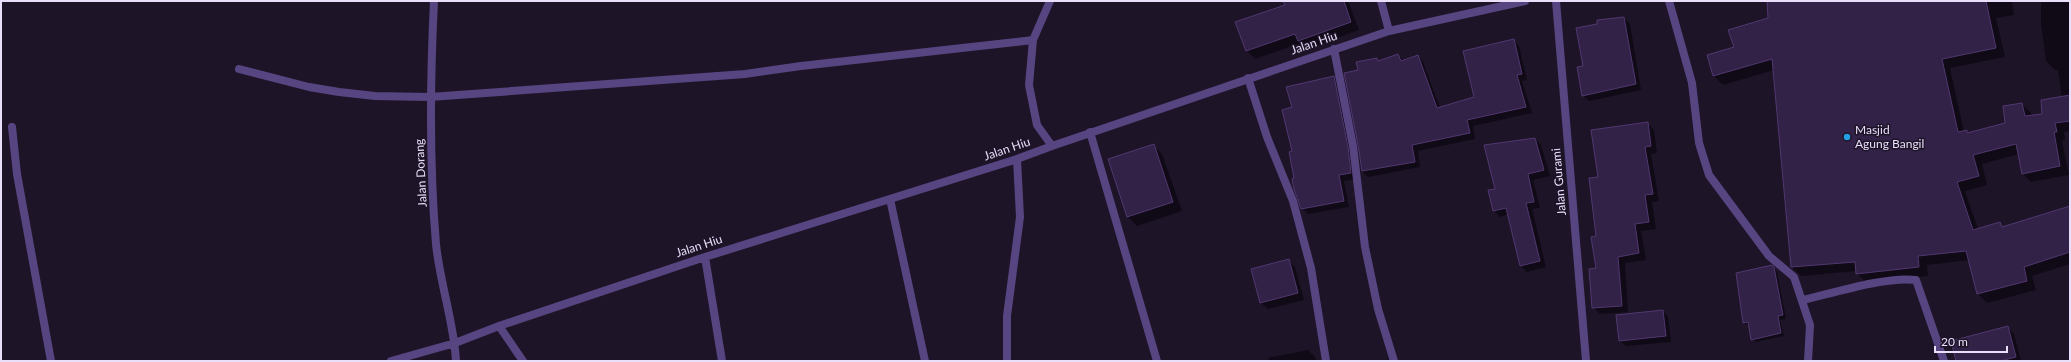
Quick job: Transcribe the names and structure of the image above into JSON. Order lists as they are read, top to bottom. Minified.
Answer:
{"streets":{"street":["Jalan Hiu","Jalan Dorang","Jalan Gurami"]},"crossings":[["Jalan Hiu","Jalan Dorang"]],"places":["Masjid Agung Bangil"],"scale_bar":"20 m"}
